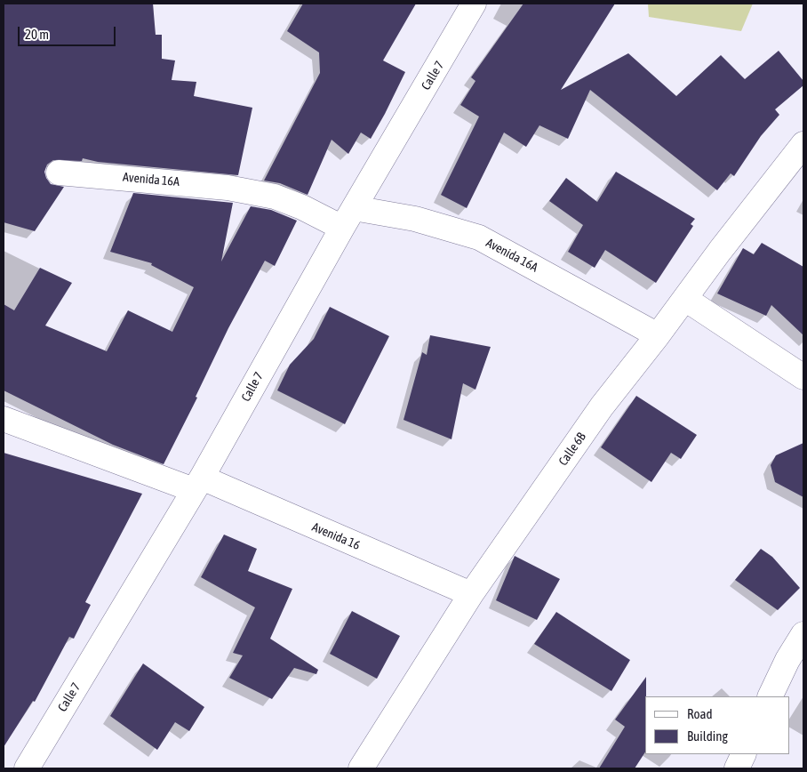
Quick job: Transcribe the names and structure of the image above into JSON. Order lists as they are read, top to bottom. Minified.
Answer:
{"streets":{"street":["Calle 7","Avenida 16A","Calle 6B","Avenida 16"]},"crossings":[["Calle 7","Avenida 16A"],["Calle 7","Avenida 16"],["Avenida 16A","Calle 6B"],["Calle 6B","Avenida 16"]],"legend":["Road","Building"],"scale_bar":"20 m"}
